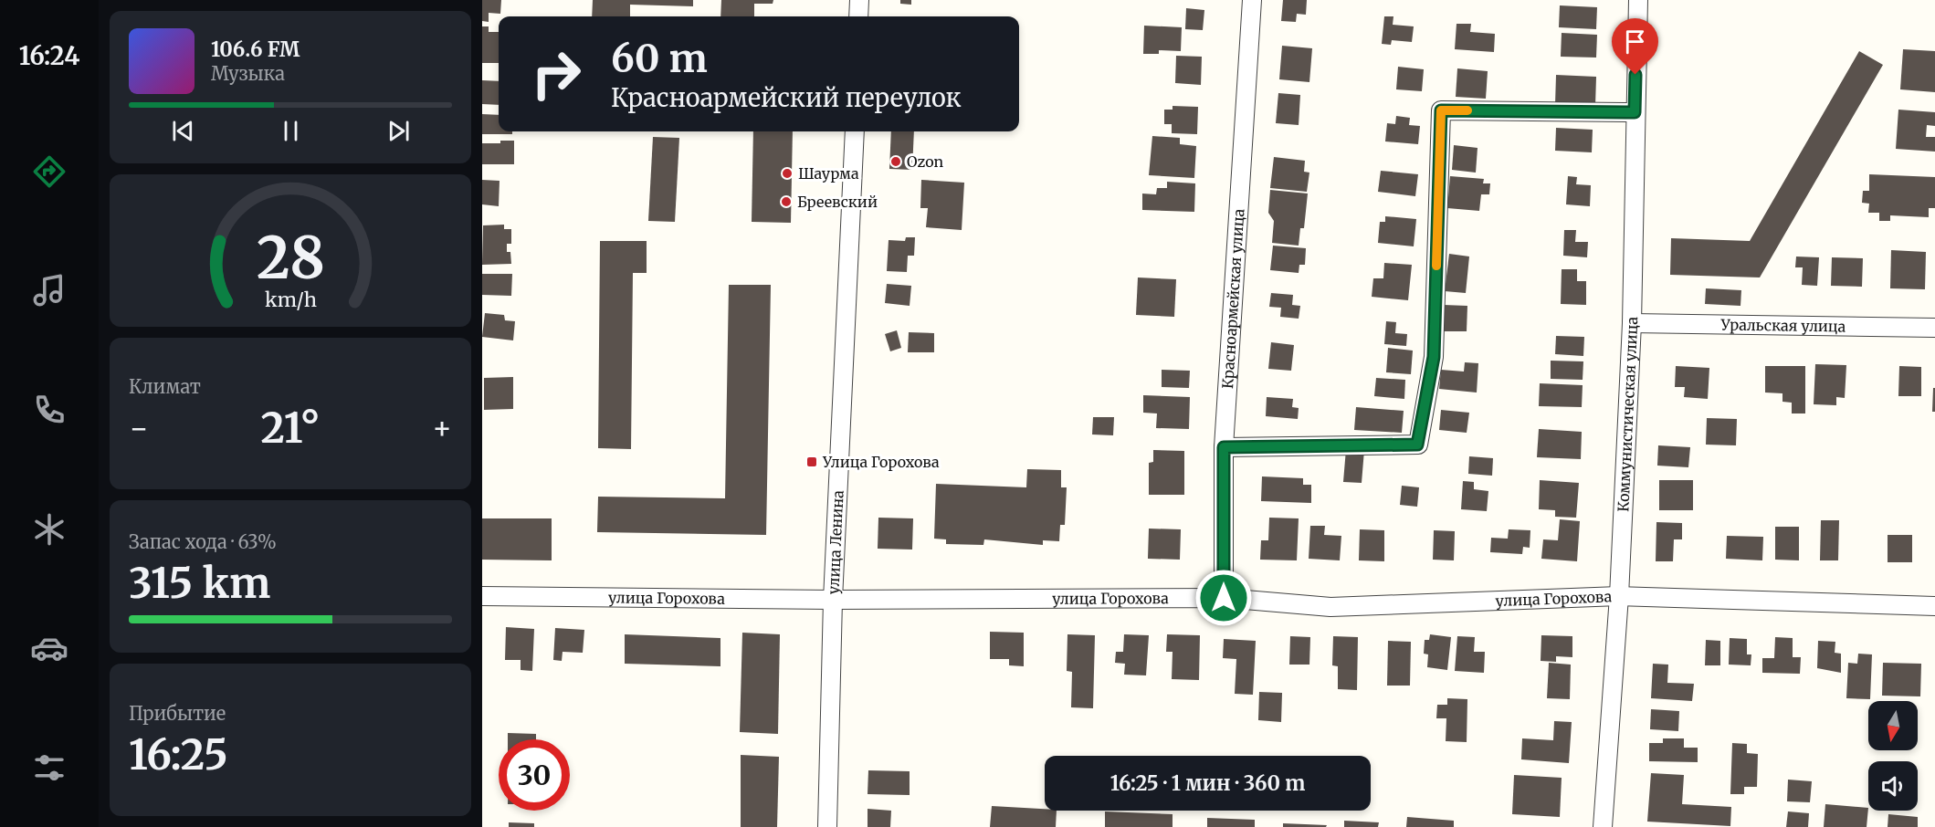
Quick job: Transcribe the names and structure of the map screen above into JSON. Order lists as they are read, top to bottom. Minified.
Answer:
{"streets":{"street":["Красноармейская улица","Уральская улица","Коммунистическая улица","улица Ленина","улица Горохова"]},"crossings":[["Красноармейская улица","улица Горохова"],["Уральская улица","Коммунистическая улица"],["Коммунистическая улица","улица Горохова"],["улица Ленина","улица Горохова"]],"places":{"other":["Ozon","Шаурма","Бреевский"],"transit":["Улица Горохова"]},"north":"bottom","page":{"tabs":"16:24","turn":["60 m","Красноармейский переулок"],"song":["106.6 FM","Музыка"],"tile":["Климат",["Запас хода · 63%","315 km"],["Прибытие","16:25"]],"heat":["−","21°","+"],"limit":"30","trip":"16:25 · 1 мин · 360 m","gauge":["28","km/h"]}}
